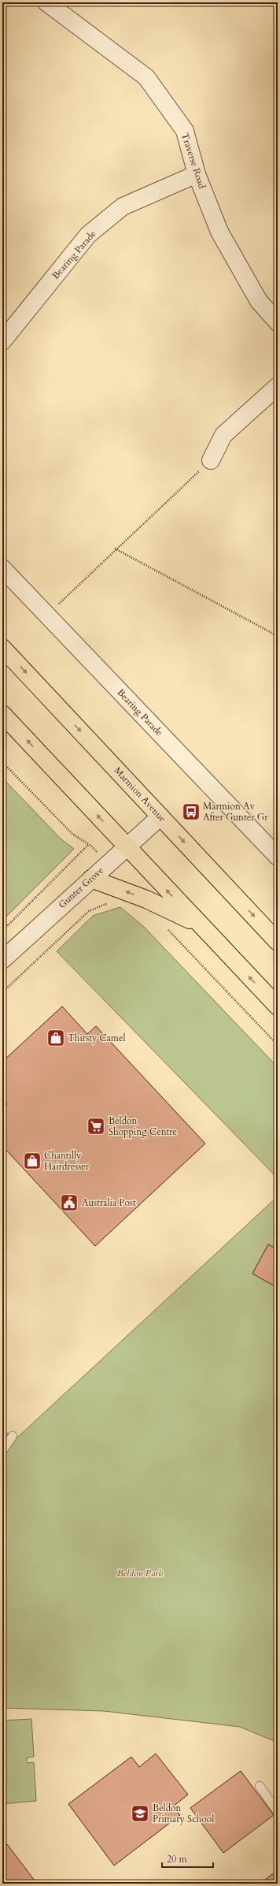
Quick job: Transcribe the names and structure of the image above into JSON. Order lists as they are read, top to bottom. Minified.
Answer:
{"streets":{"highway":["Marmion Avenue"],"street":["Traverse Road","Bearing Parade","Gunter Grove"]},"crossings":[["Traverse Road","Bearing Parade"],["Marmion Avenue","Gunter Grove"]],"parks":["Beldon Park"],"places":{"bus stop":["Marmion Av After Gunter Gr"],"shop":["Thirsty Camel","Chantilly Hairdresser"],"supermarket":["Beldon Shopping Centre"],"public building":["Australia Post"],"school or university":["Beldon Primary School"]},"scale_bar":"20 m"}
